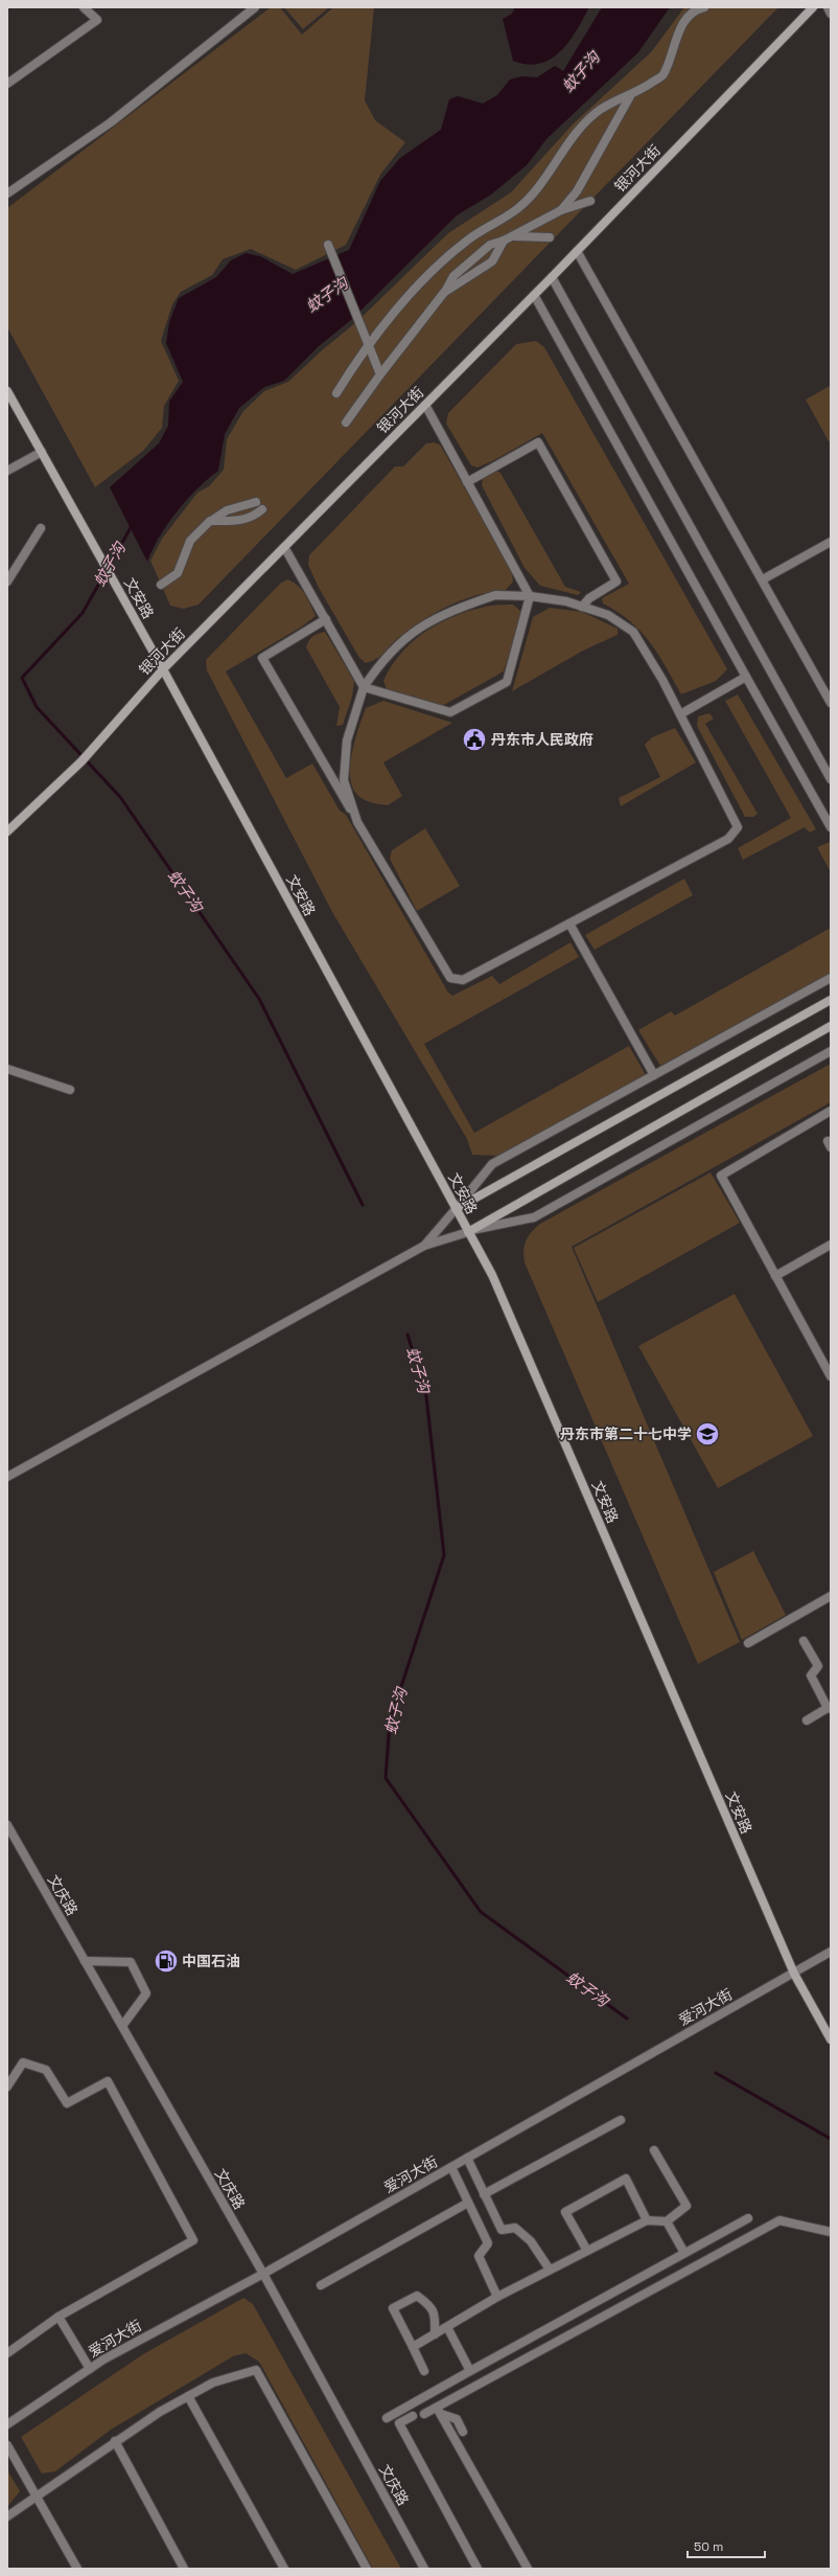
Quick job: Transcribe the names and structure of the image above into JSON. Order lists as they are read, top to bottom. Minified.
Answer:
{"streets":{"main road":["银河大街","文安路"],"street":["文庆路","爱河大街"]},"crossings":[["银河大街","文安路"],["文安路","爱河大街"],["文庆路","爱河大街"]],"water":["蚊子沟"],"places":{"public building":["丹东市人民政府"],"school or university":["丹东市第二十七中学"],"fuel station":["中国石油"]},"scale_bar":"50 m"}
